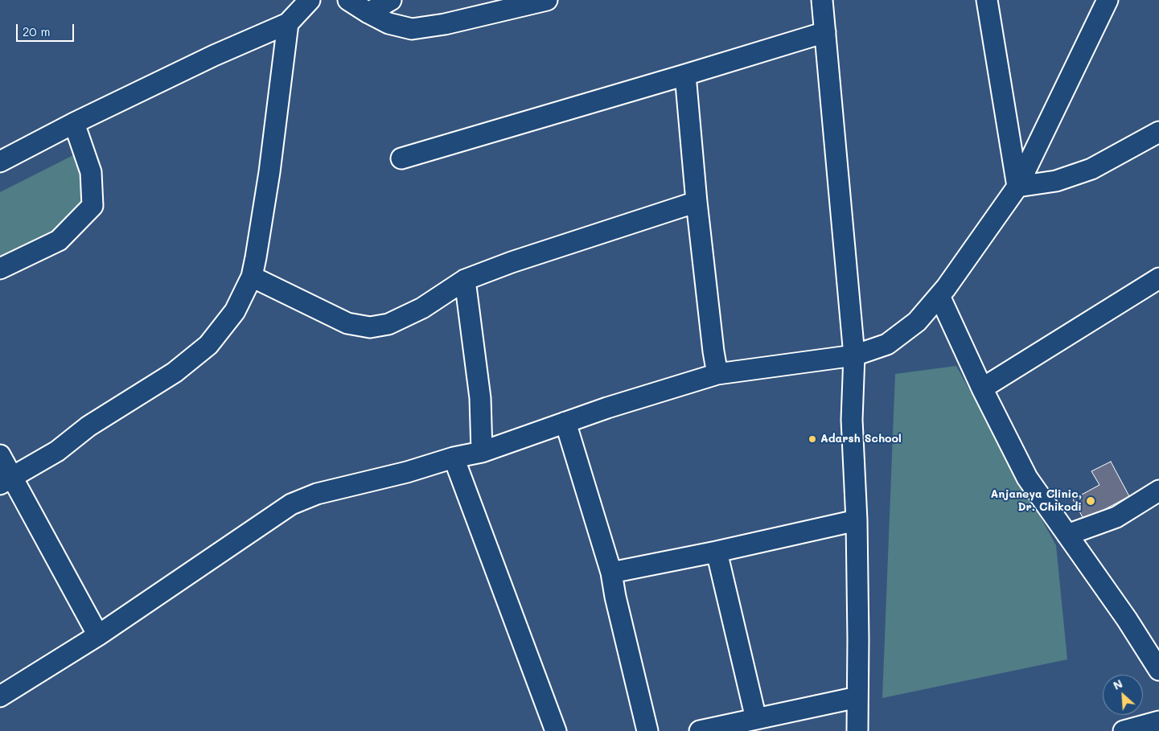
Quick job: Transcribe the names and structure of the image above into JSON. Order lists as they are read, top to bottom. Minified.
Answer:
{"places":["Adarsh School","Anjaneya Clinic, Dr. Chikodi"],"scale_bar":"20 m","north":"top left"}
